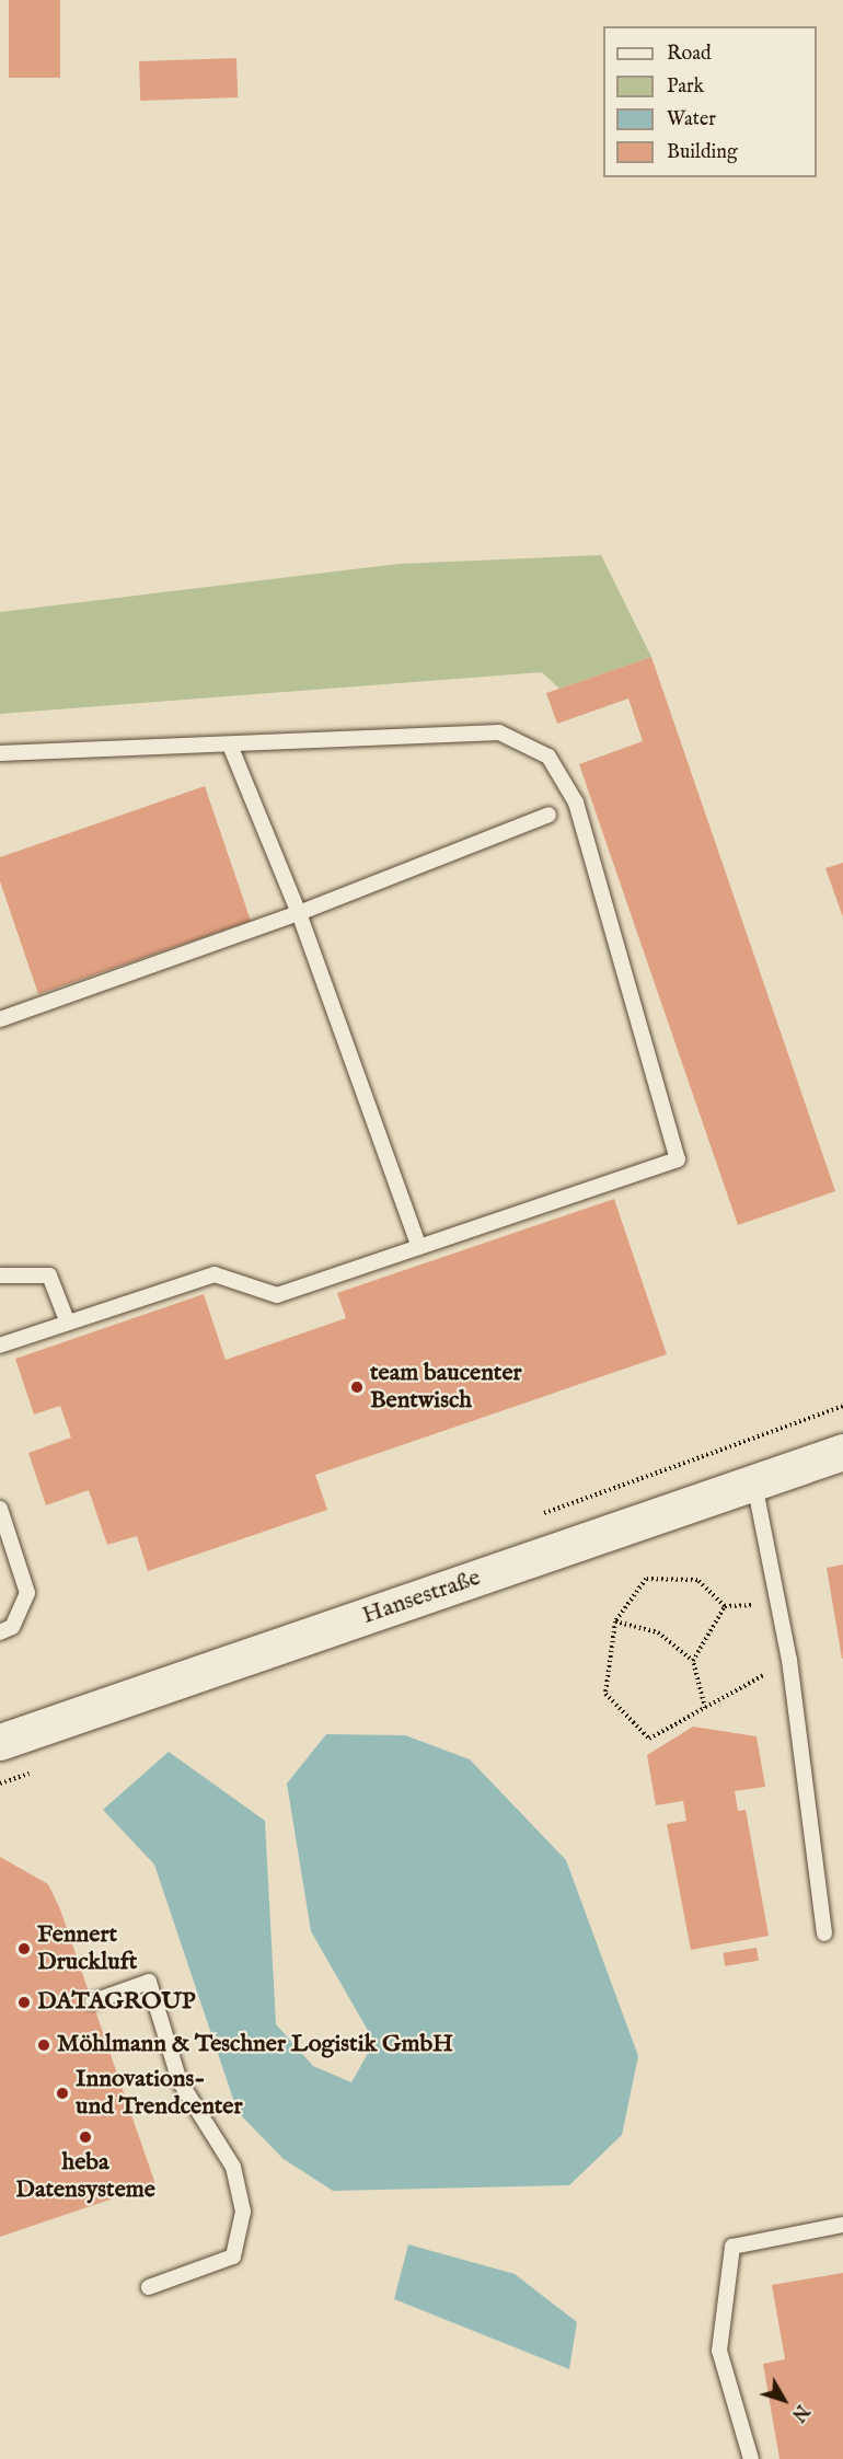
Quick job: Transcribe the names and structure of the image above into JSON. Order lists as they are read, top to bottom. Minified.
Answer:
{"streets":{"street":["Hansestraße"]},"places":["team baucenter Bentwisch","Fennert Druckluft","DATAGROUP","Möhlmann & Teschner Logistik GmbH","Innovations- und Trendcenter","heba Datensysteme"],"legend":["Road","Park","Water","Building"],"north":"bottom right"}
